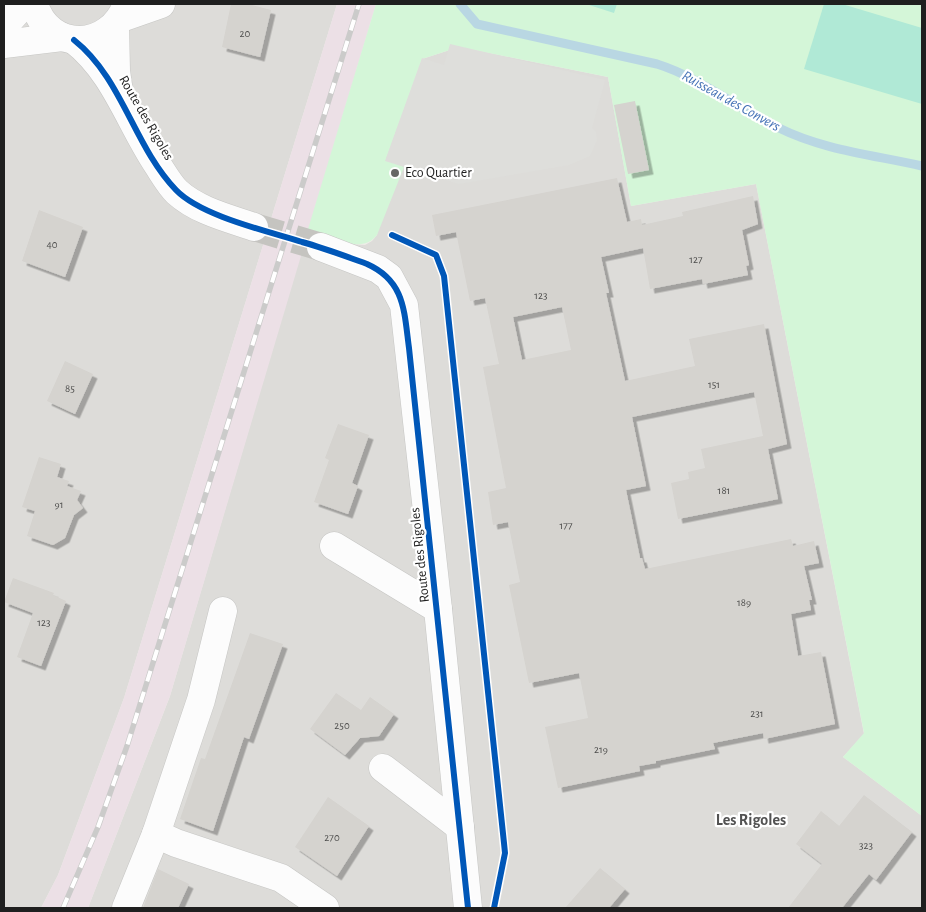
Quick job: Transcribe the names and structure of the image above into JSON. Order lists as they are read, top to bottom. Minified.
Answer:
{"streets":{"street":["Route des Rigoles"]},"districts":["Les Rigoles"],"water":["Ruisseau des Convers"],"places":["Eco Quartier"],"house_numbers":["20","40","127","123","151","85","181","91","177","189","123","231","250","219","270","323"]}
